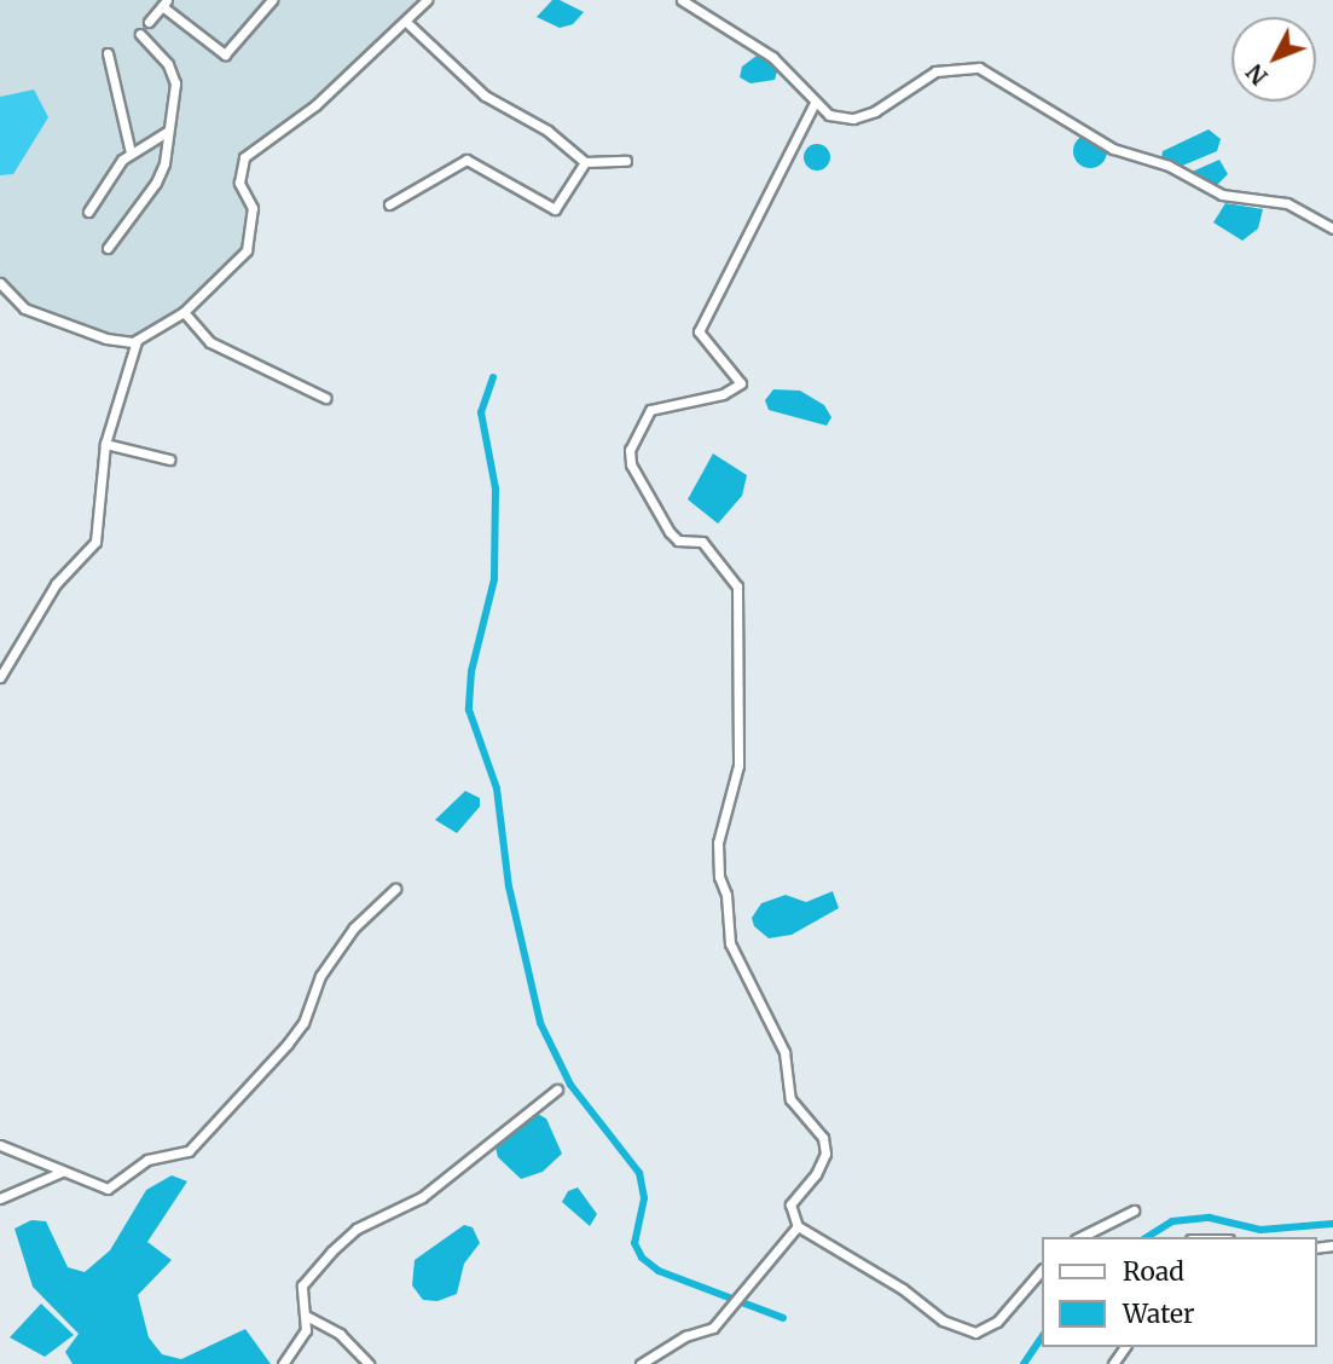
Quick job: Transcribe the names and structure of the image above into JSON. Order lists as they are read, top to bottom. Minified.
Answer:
{"legend":["Road","Water"],"north":"bottom left"}
